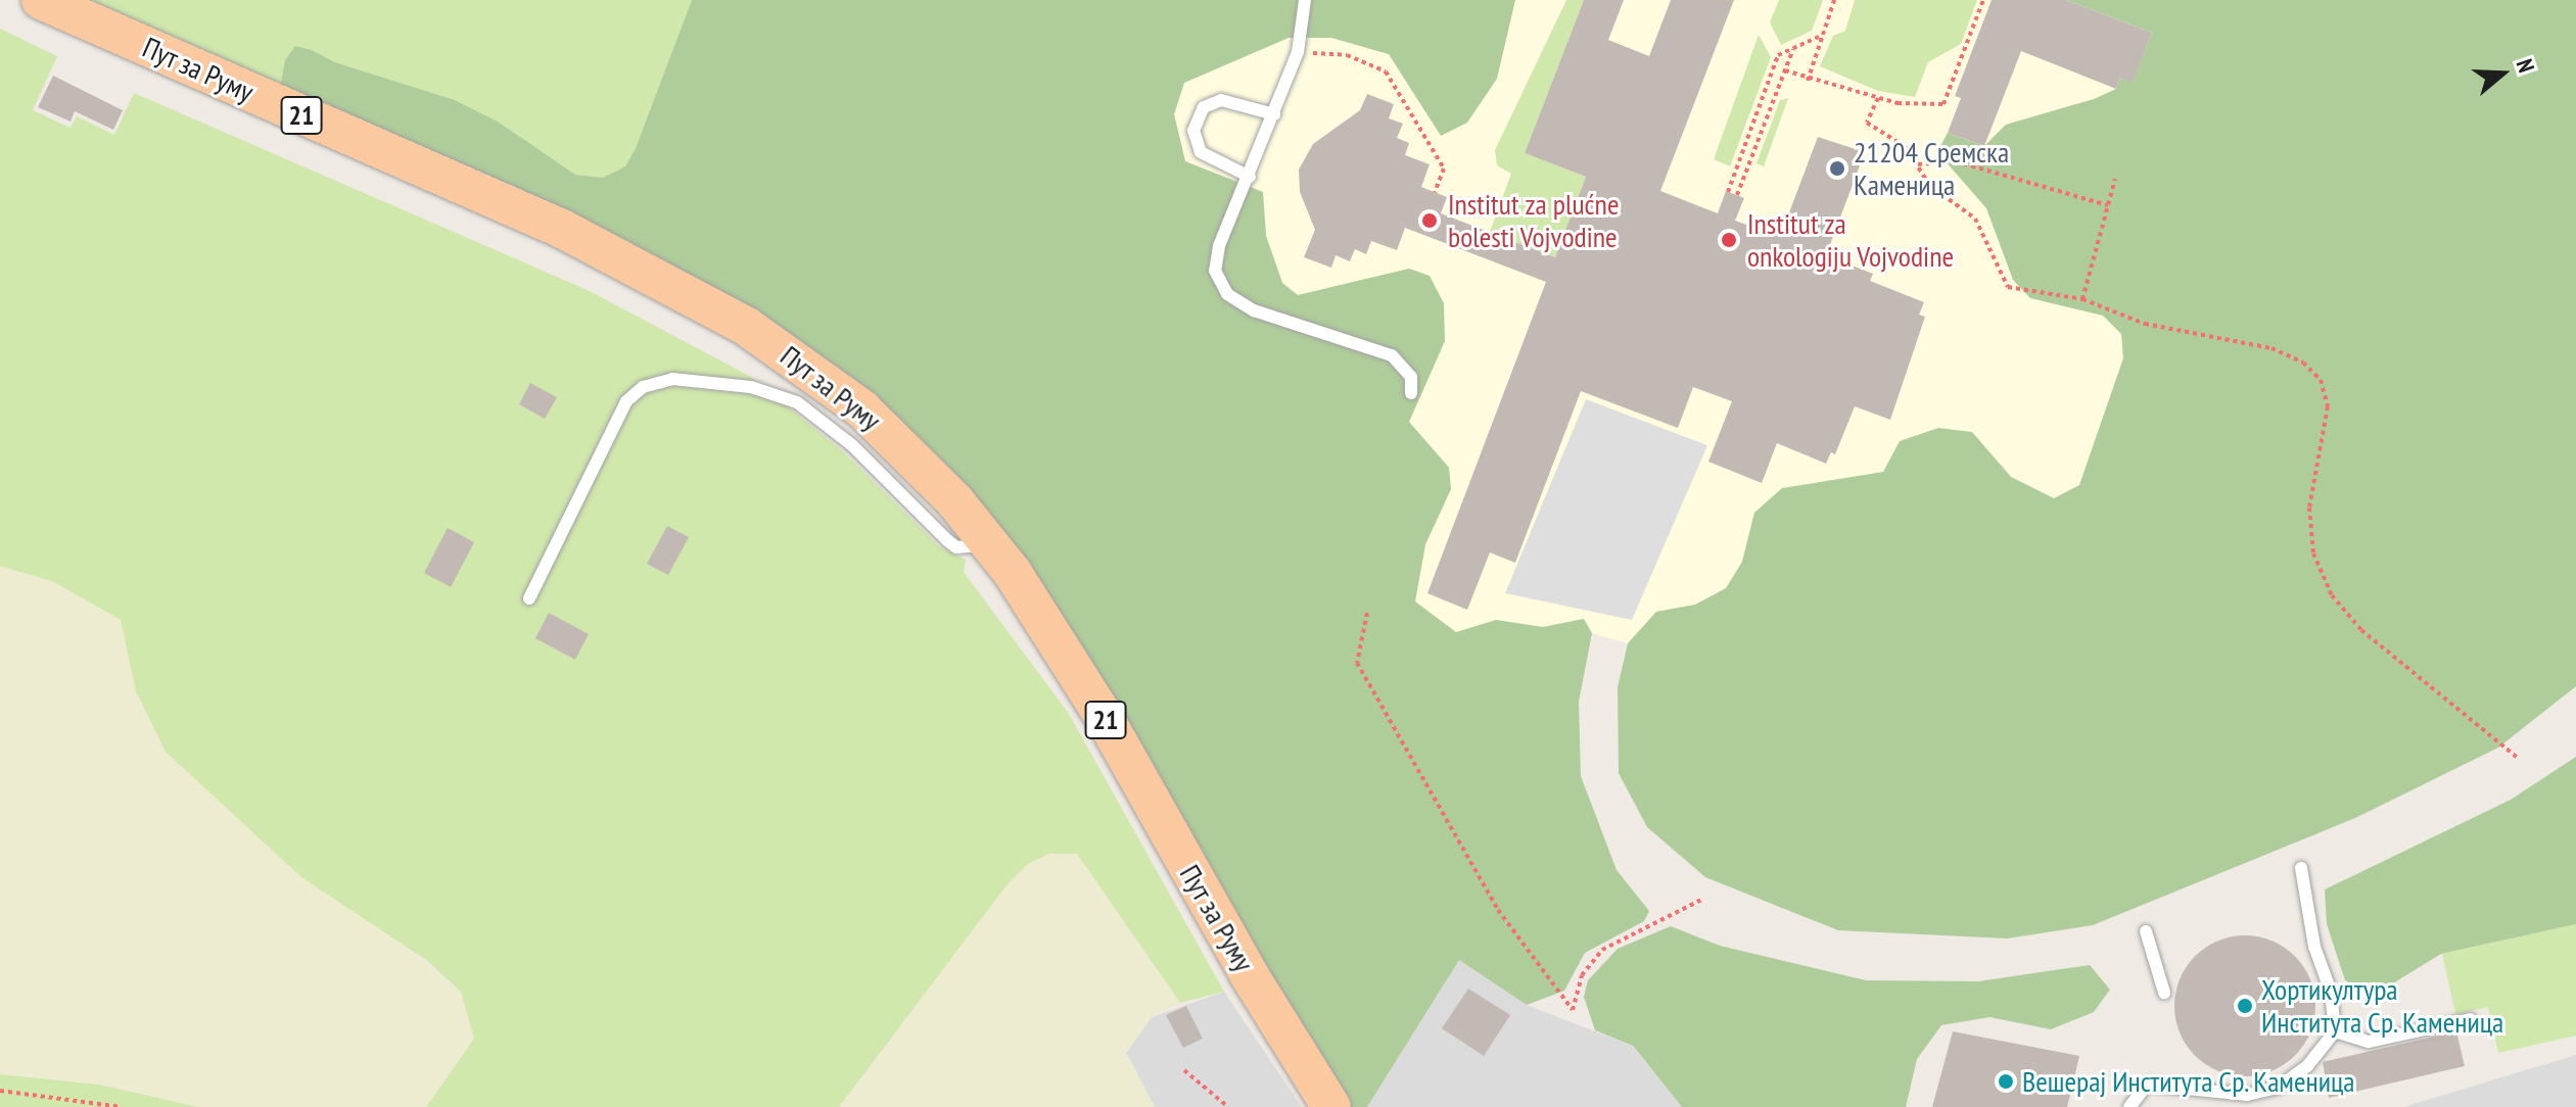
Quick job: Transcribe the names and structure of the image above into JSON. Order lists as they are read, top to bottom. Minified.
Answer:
{"streets":{"main road":["Пут за Руму","21"]},"places":["21204 Сремска Каменица","Institut za plućne bolesti Vojvodine","Institut za onkologiju Vojvodine","Хортикултура Института Ср. Каменица","Вешерај Института Ср. Каменица"],"north":"right"}
